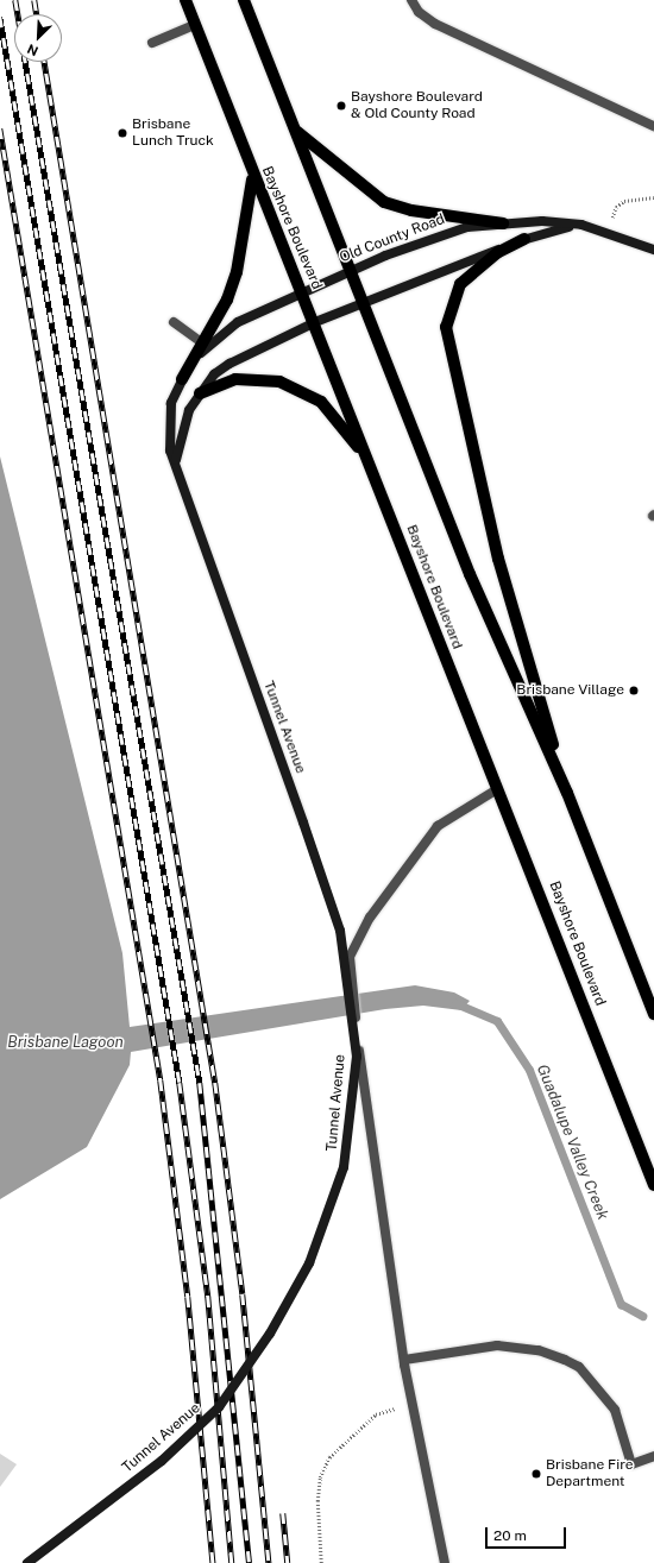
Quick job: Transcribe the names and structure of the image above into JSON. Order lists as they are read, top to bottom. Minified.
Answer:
{"streets":{"main road":["Bayshore Boulevard"],"street":["Old County Road","Tunnel Avenue"]},"crossings":[["Bayshore Boulevard","Old County Road"],["Bayshore Boulevard","Tunnel Avenue"],["Old County Road","Tunnel Avenue"]],"water":["Brisbane Lagoon","Guadalupe Valley Creek"],"places":["Bayshore Boulevard & Old County Road","Brisbane Lunch Truck","Brisbane Village","Brisbane Fire Department"],"scale_bar":"20 m","north":"bottom left"}
